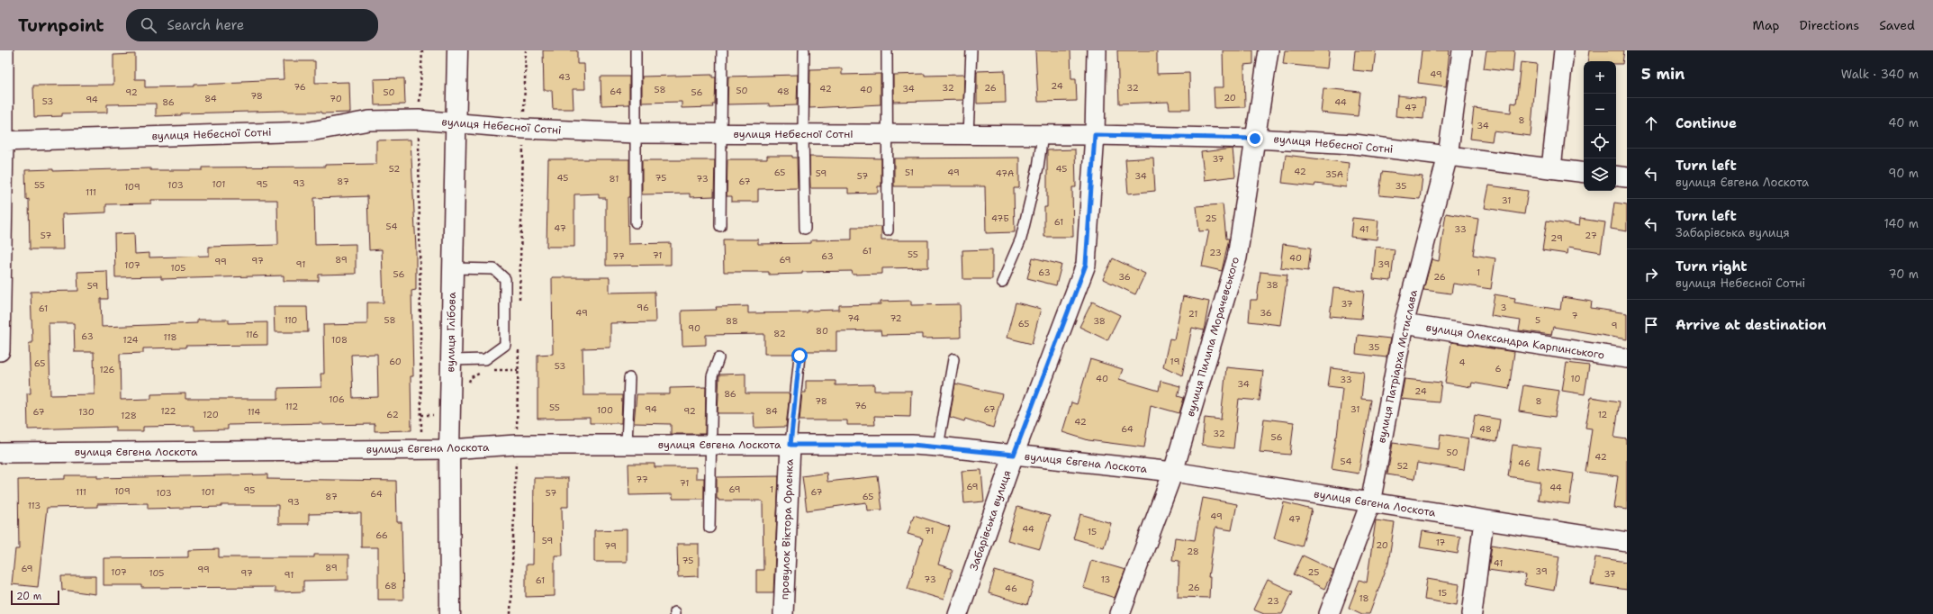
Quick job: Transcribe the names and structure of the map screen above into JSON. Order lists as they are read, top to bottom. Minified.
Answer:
{"streets":{"main road":["вулиця Глібова"],"street":["вулиця Небесної Сотні","вулиця Пилипа Морачевського","вулиця Олександра Карпинського","вулиця Патріарха Мстислава","вулиця Євгена Лоскота","Забарівська вулиця","провулок Віктора Орленка"]},"crossings":[["вулиця Небесної Сотні","вулиця Глібова"],["вулиця Небесної Сотні","вулиця Пилипа Морачевського"],["вулиця Небесної Сотні","вулиця Патріарха Мстислава"],["вулиця Небесної Сотні","Забарівська вулиця"],["вулиця Глібова","вулиця Євгена Лоскота"],["вулиця Пилипа Морачевського","вулиця Євгена Лоскота"],["вулиця Олександра Карпинського","вулиця Патріарха Мстислава"],["вулиця Патріарха Мстислава","вулиця Євгена Лоскота"],["вулиця Євгена Лоскота","Забарівська вулиця"],["вулиця Євгена Лоскота","провулок Віктора Орленка"]],"house_numbers":["49","43","24","76","32","26","32","42","34","58","40","50","64","48","92","50","56","78","20","84","70","94","53","86","44","47","8","34","37","52","45","42","65","51","49","59","47А","35А","57","34","45","75","81","73","87","67","93","101","95","55","103","35","109","111","31","47Б","25","61","54","47","41","33","57","27","29","61","23","55","71","77","63","40","89","69","97","99","91","39","107","105","63","1","56","36","26","38","59","37","96","3","61","49","36","21","7","74","72","110","58","5","88","38","65","9","90","80","82","116","63","118","124","108","35","60","19","4","65","53","6","126","40","10","33","34","24","86","106","78","8","76","112","55","94","67","31","100","122","92","84","67","130","114","120","62","12","128","42","64","48","32","56","50","42","54","46","52","77","71","69","44","69","1","95","109","111","101","67","103","57","64","87","65","93","113","49","47","44","71","15","66","59","17","20","79","28","75","41","89","69","99","39","107","25","105","97","37","91","73","13","61","68","26","46","15","18","23"],"scale_bar":"20 m","page":{"header":"Turnpoint","search":"Search here","nav":["Map","Directions","Saved"],"heading":["5 min","Walk · 340 m"],"map_buttons":["+","−"],"list":[["Continue","40 m"],["Turn left","вулиця Євгена Лоскота","90 m"],["Turn left","Забарівська вулиця","140 m"],["Turn right","вулиця Небесної Сотні","70 m"],"Arrive at destination"],"scale":"20 m"}}
